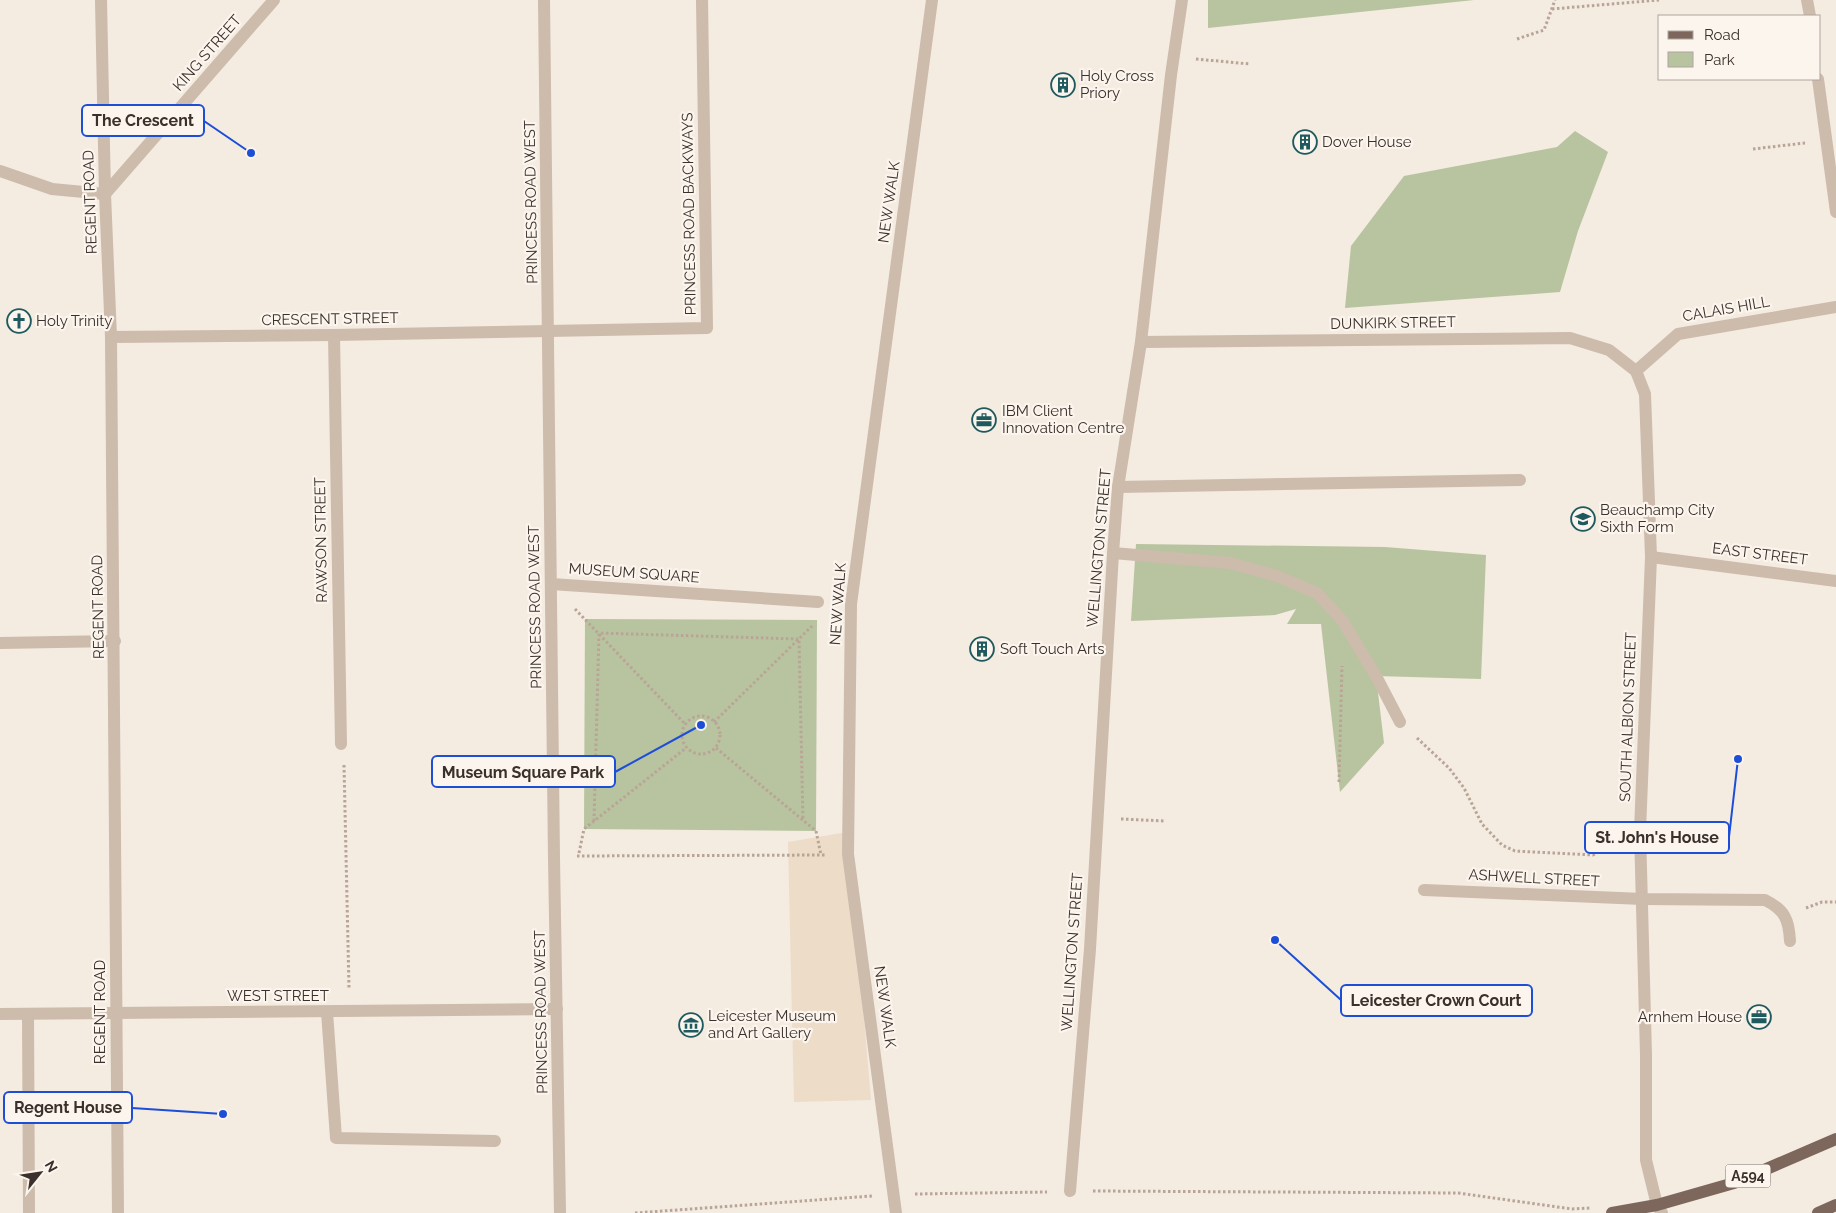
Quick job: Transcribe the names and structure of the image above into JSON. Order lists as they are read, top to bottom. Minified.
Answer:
{"streets":{"main road":["A594"],"street":["KING STREET","REGENT ROAD","PRINCESS ROAD WEST","NEW WALK","PRINCESS ROAD BACKWAYS","CALAIS HILL","CRESCENT STREET","DUNKIRK STREET","RAWSON STREET","WELLINGTON STREET","EAST STREET","MUSEUM SQUARE","SOUTH ALBION STREET","ASHWELL STREET","WEST STREET"]},"crossings":[["KING STREET","REGENT ROAD"],["REGENT ROAD","CRESCENT STREET"],["REGENT ROAD","WEST STREET"],["PRINCESS ROAD WEST","PRINCESS ROAD BACKWAYS"],["PRINCESS ROAD WEST","CRESCENT STREET"],["PRINCESS ROAD WEST","MUSEUM SQUARE"],["PRINCESS ROAD WEST","WEST STREET"],["PRINCESS ROAD BACKWAYS","CRESCENT STREET"],["CALAIS HILL","DUNKIRK STREET"],["CALAIS HILL","SOUTH ALBION STREET"],["CRESCENT STREET","RAWSON STREET"],["DUNKIRK STREET","WELLINGTON STREET"],["DUNKIRK STREET","SOUTH ALBION STREET"],["EAST STREET","SOUTH ALBION STREET"],["SOUTH ALBION STREET","ASHWELL STREET"],["SOUTH ALBION STREET","A594"]],"places":{"building":["Holy Cross Priory","Dover House","Soft Touch Arts"],"other":["The Crescent","Museum Square Park","St. John's House","Leicester Crown Court","Regent House"],"church":["Holy Trinity"],"office":["IBM Client Innovation Centre","Arnhem House"],"school or university":["Beauchamp City Sixth Form"],"museum":["Leicester Museum and Art Gallery"]},"legend":["Road","Park"],"north":"top right"}
